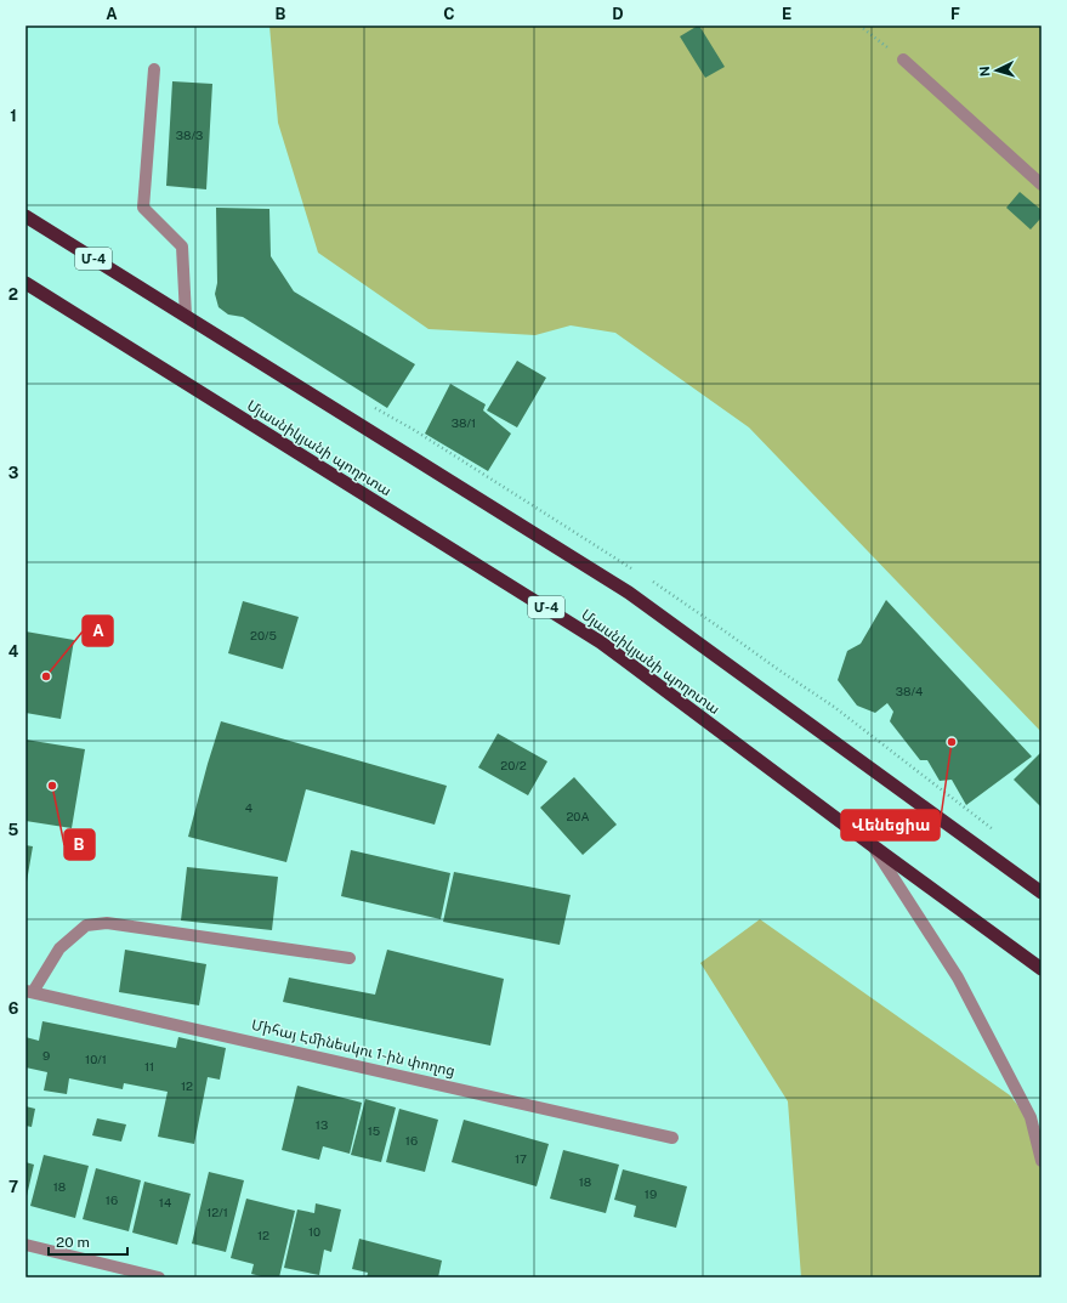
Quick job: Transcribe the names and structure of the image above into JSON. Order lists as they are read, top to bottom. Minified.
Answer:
{"streets":{"highway":["Մ-4","Մյասնիկյանի պողոտա"],"street":["Միհայ Էմինեսկու 1-ին փողոց"]},"places":["A","Վենեցիա","B"],"house_numbers":["38/3","38/1","20/5","38/4","20/2","4","20A","9","10/1","11","12","13","15","16","17","18","18","19","16","14","12/1","10","12"],"scale_bar":"20 m","north":"left","grid":{"columns":["A","B","C","D","E","F"],"rows":["1","2","3","4","5","6","7"]}}
